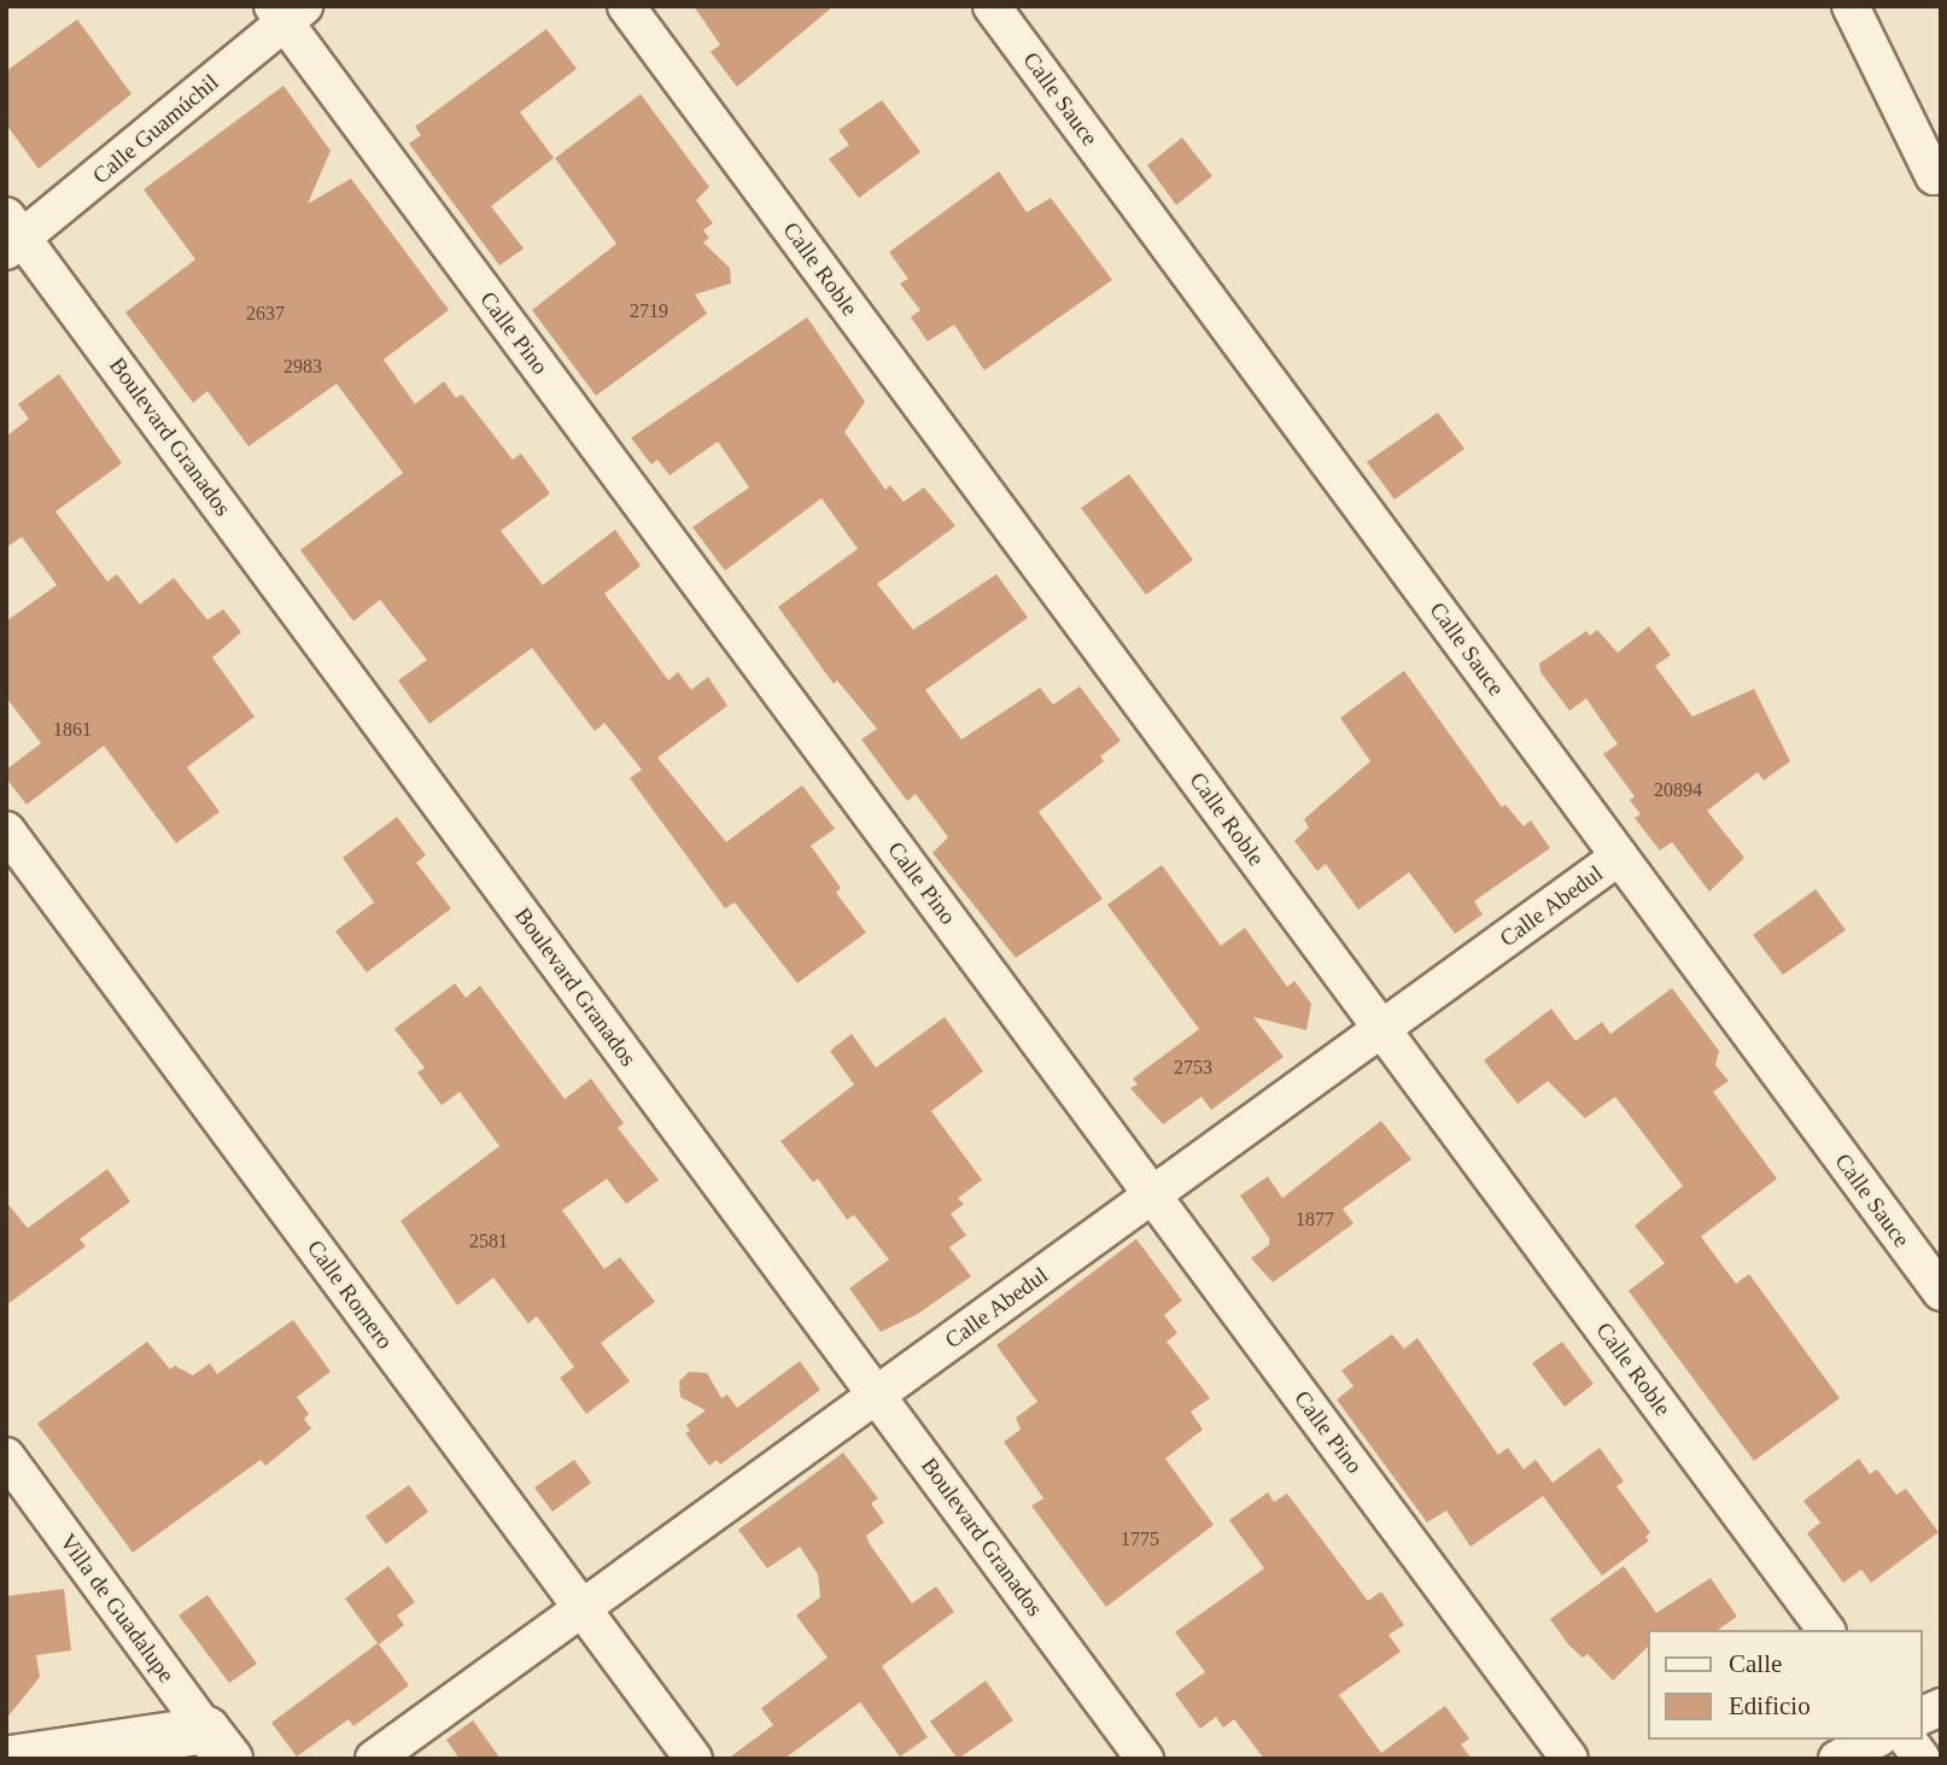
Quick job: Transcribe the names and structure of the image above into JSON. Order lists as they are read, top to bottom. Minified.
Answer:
{"streets":{"street":["Calle Sauce","Calle Guamúchil","Calle Roble","Calle Pino","Boulevard Granados","Calle Abedul","Calle Romero","Villa de Guadalupe"]},"crossings":[["Calle Sauce","Calle Abedul"],["Calle Guamúchil","Calle Pino"],["Calle Guamúchil","Boulevard Granados"],["Calle Roble","Calle Abedul"],["Calle Pino","Calle Abedul"],["Boulevard Granados","Calle Abedul"],["Calle Abedul","Calle Romero"]],"house_numbers":["2719","2637","2983","1861","20894","2753","1877","2581","1775"],"legend":["Calle","Edificio"]}
